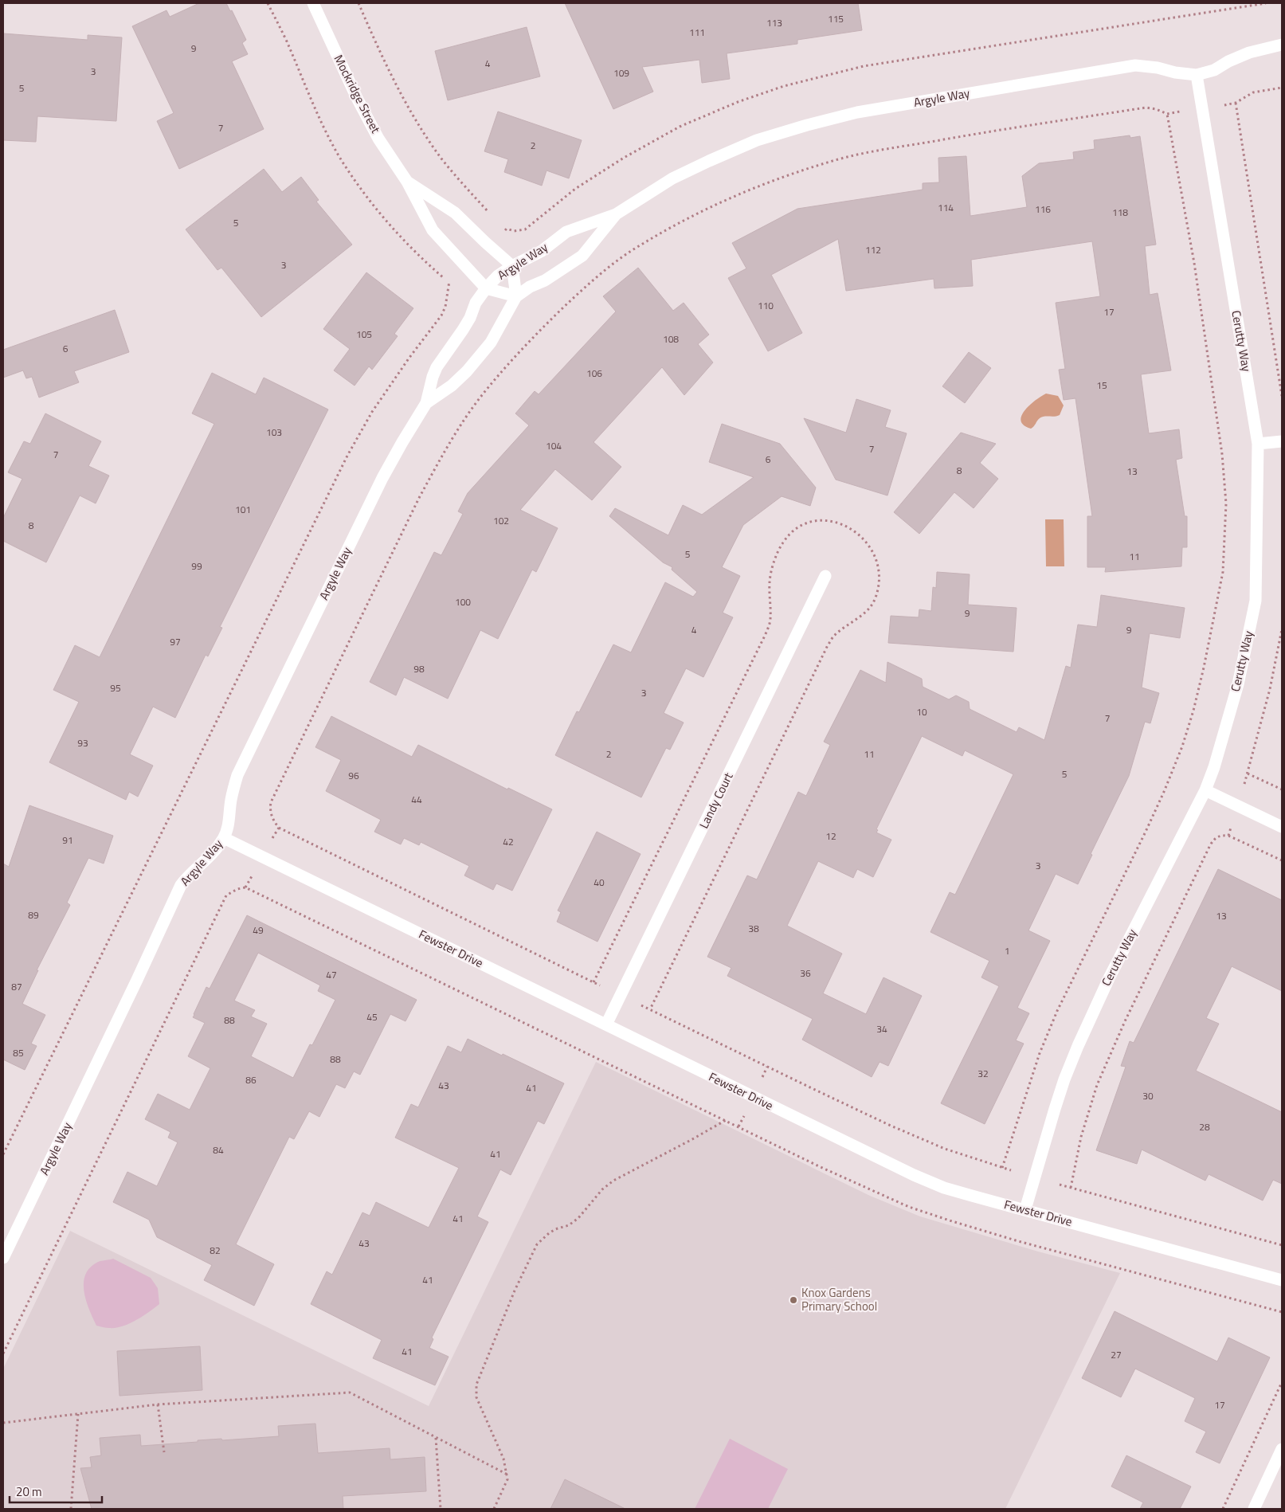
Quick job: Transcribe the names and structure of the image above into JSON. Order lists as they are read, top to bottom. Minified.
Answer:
{"streets":{"street":["Mockridge Street","Argyle Way","Cerutty Way","Landy Court","Fewster Drive"]},"crossings":[["Mockridge Street","Argyle Way"],["Argyle Way","Cerutty Way"],["Argyle Way","Fewster Drive"],["Cerutty Way","Fewster Drive"],["Landy Court","Fewster Drive"]],"places":["Knox Gardens Primary School"],"house_numbers":["115","113","111","9","4","3","109","5","7","2","114","116","118","5","112","3","110","17","105","108","6","106","15","103","104","7","7","6","8","13","101","102","8","5","11","99","100","9","4","9","97","98","95","3","10","7","93","2","11","5","96","44","12","91","42","3","40","89","13","38","49","1","36","47","87","45","88","34","85","88","32","86","43","41","30","28","84","41","41","43","82","41","41","27","17"],"scale_bar":"20 m"}
